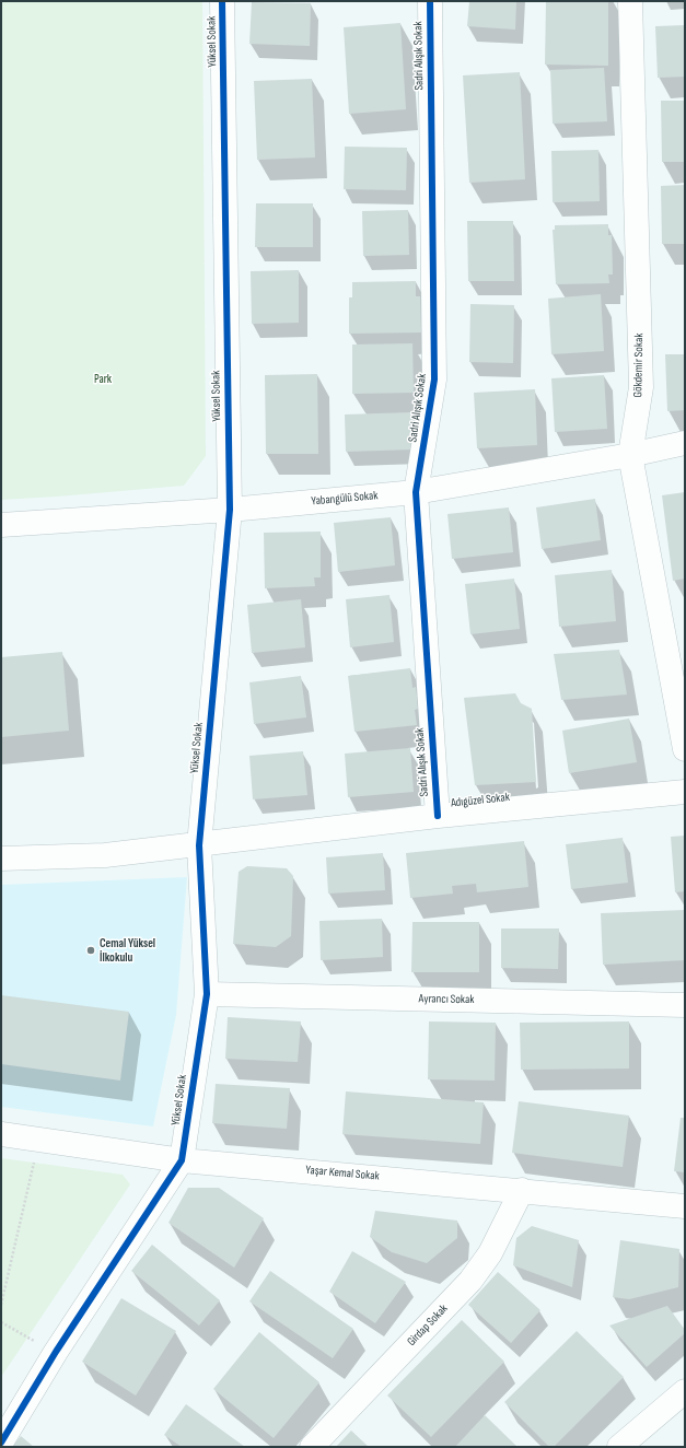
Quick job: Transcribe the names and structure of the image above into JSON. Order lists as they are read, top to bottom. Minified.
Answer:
{"streets":{"street":["Yüksel Sokak","Sadri Alışık Sokak","Gökdemir Sokak","Yabangülü Sokak","Adıgüzel Sokak","Ayrancı Sokak","Yaşar Kemal Sokak","Girdap Sokak"]},"crossings":[["Yüksel Sokak","Yabangülü Sokak"],["Yüksel Sokak","Adıgüzel Sokak"],["Yüksel Sokak","Ayrancı Sokak"],["Yüksel Sokak","Yaşar Kemal Sokak"],["Sadri Alışık Sokak","Yabangülü Sokak"],["Sadri Alışık Sokak","Adıgüzel Sokak"],["Gökdemir Sokak","Yabangülü Sokak"],["Yaşar Kemal Sokak","Girdap Sokak"]],"parks":["Park"],"places":["Cemal Yüksel İlkokulu"]}
